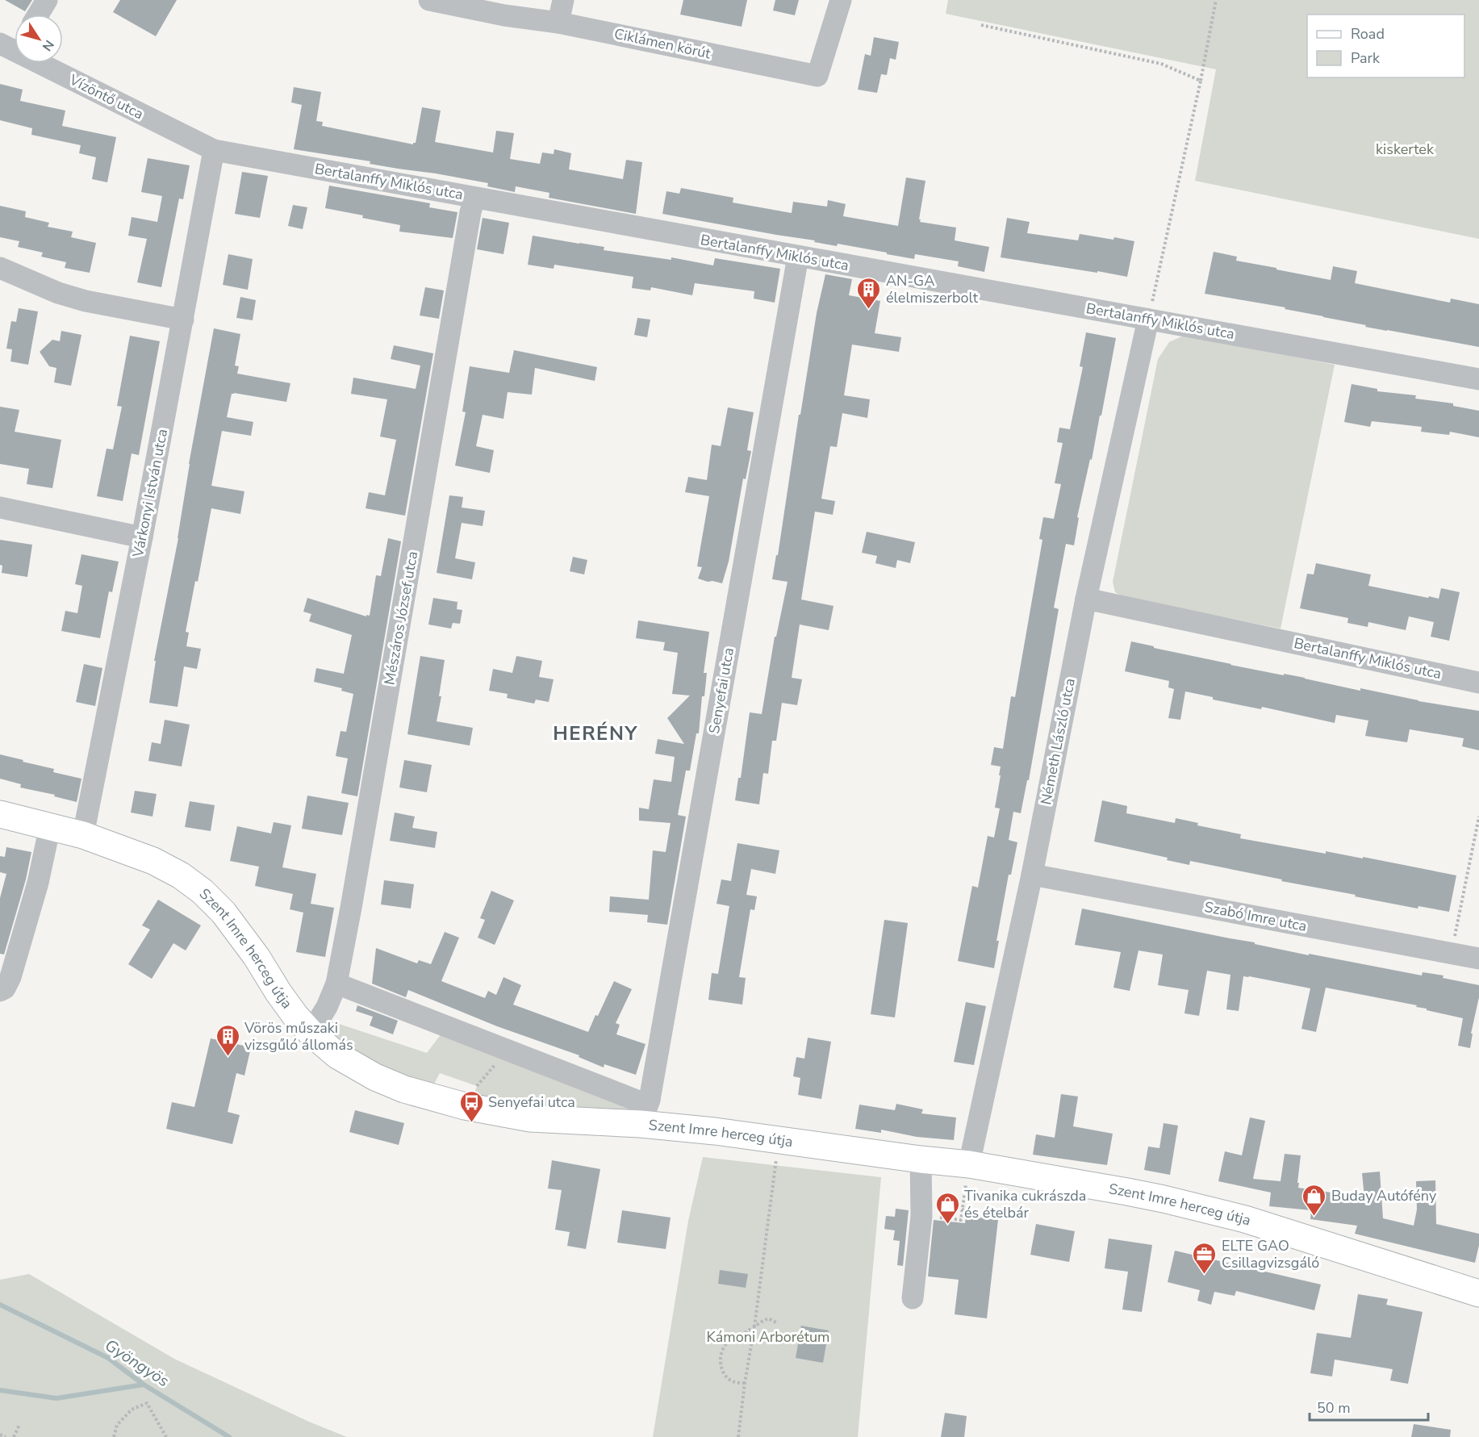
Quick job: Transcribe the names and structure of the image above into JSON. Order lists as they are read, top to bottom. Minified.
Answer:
{"streets":{"main road":["Szent Imre herceg útja"],"street":["Ciklámen körút","Vízöntő utca","Bertalanffy Miklós utca","Várkonyi István utca","Mészáros József utca","Senyefai utca","Németh László utca","Szabó Imre utca"]},"crossings":[["Vízöntő utca","Bertalanffy Miklós utca"],["Vízöntő utca","Várkonyi István utca"],["Bertalanffy Miklós utca","Várkonyi István utca"],["Bertalanffy Miklós utca","Mészáros József utca"],["Bertalanffy Miklós utca","Senyefai utca"],["Bertalanffy Miklós utca","Németh László utca"],["Várkonyi István utca","Szent Imre herceg útja"],["Mészáros József utca","Szent Imre herceg útja"],["Senyefai utca","Szent Imre herceg útja"],["Németh László utca","Szabó Imre utca"],["Németh László utca","Szent Imre herceg útja"]],"districts":["HERÉNY"],"water":["Gyöngyös"],"parks":["kiskertek","Kámoni Arborétum"],"places":{"building":["AN-GA élelmiszerbolt","Vörös műszaki vizsgűló állomás"],"bus stop":["Senyefai utca"],"shop":["Buday Autófény","Tivanika cukrászda és ételbár"],"office":["ELTE GAO Csillagvizsgáló"]},"legend":["Road","Park"],"scale_bar":"50 m","north":"bottom right"}
